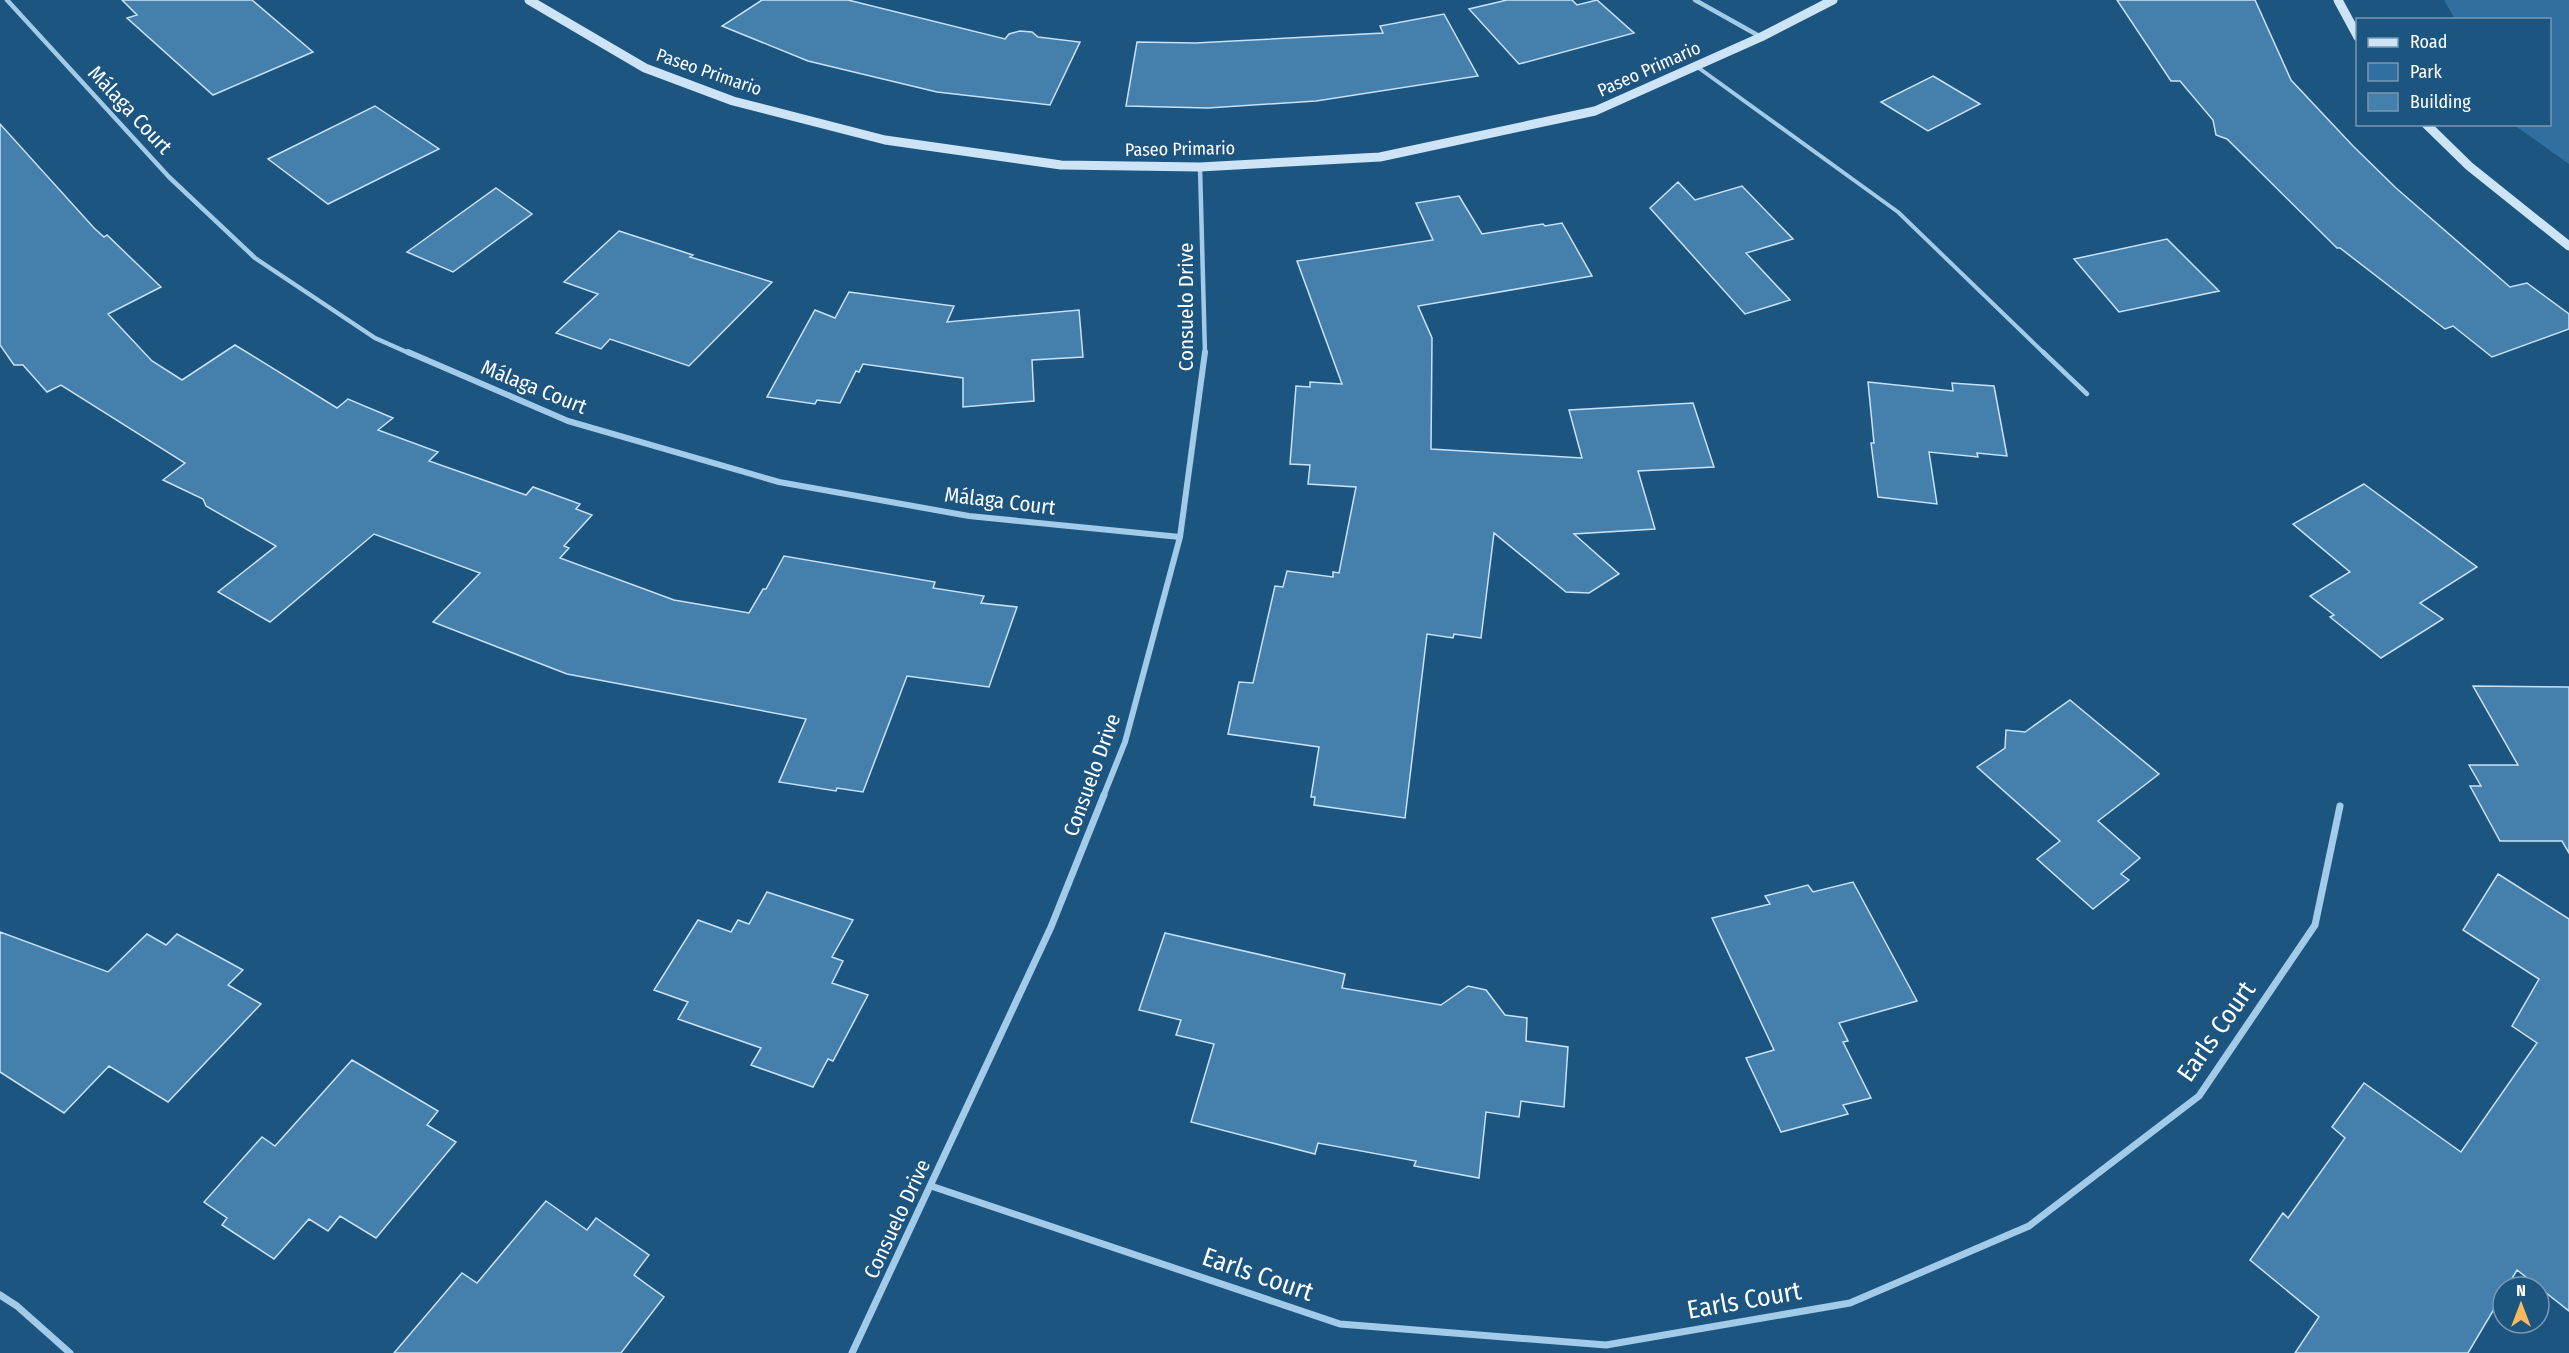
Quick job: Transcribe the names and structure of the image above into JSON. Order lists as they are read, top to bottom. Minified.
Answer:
{"streets":{"street":["Paseo Primario","Málaga Court","Consuelo Drive","Earls Court"]},"crossings":[["Paseo Primario","Consuelo Drive"],["Málaga Court","Consuelo Drive"],["Consuelo Drive","Earls Court"]],"legend":["Road","Park","Building"],"north":"top"}
